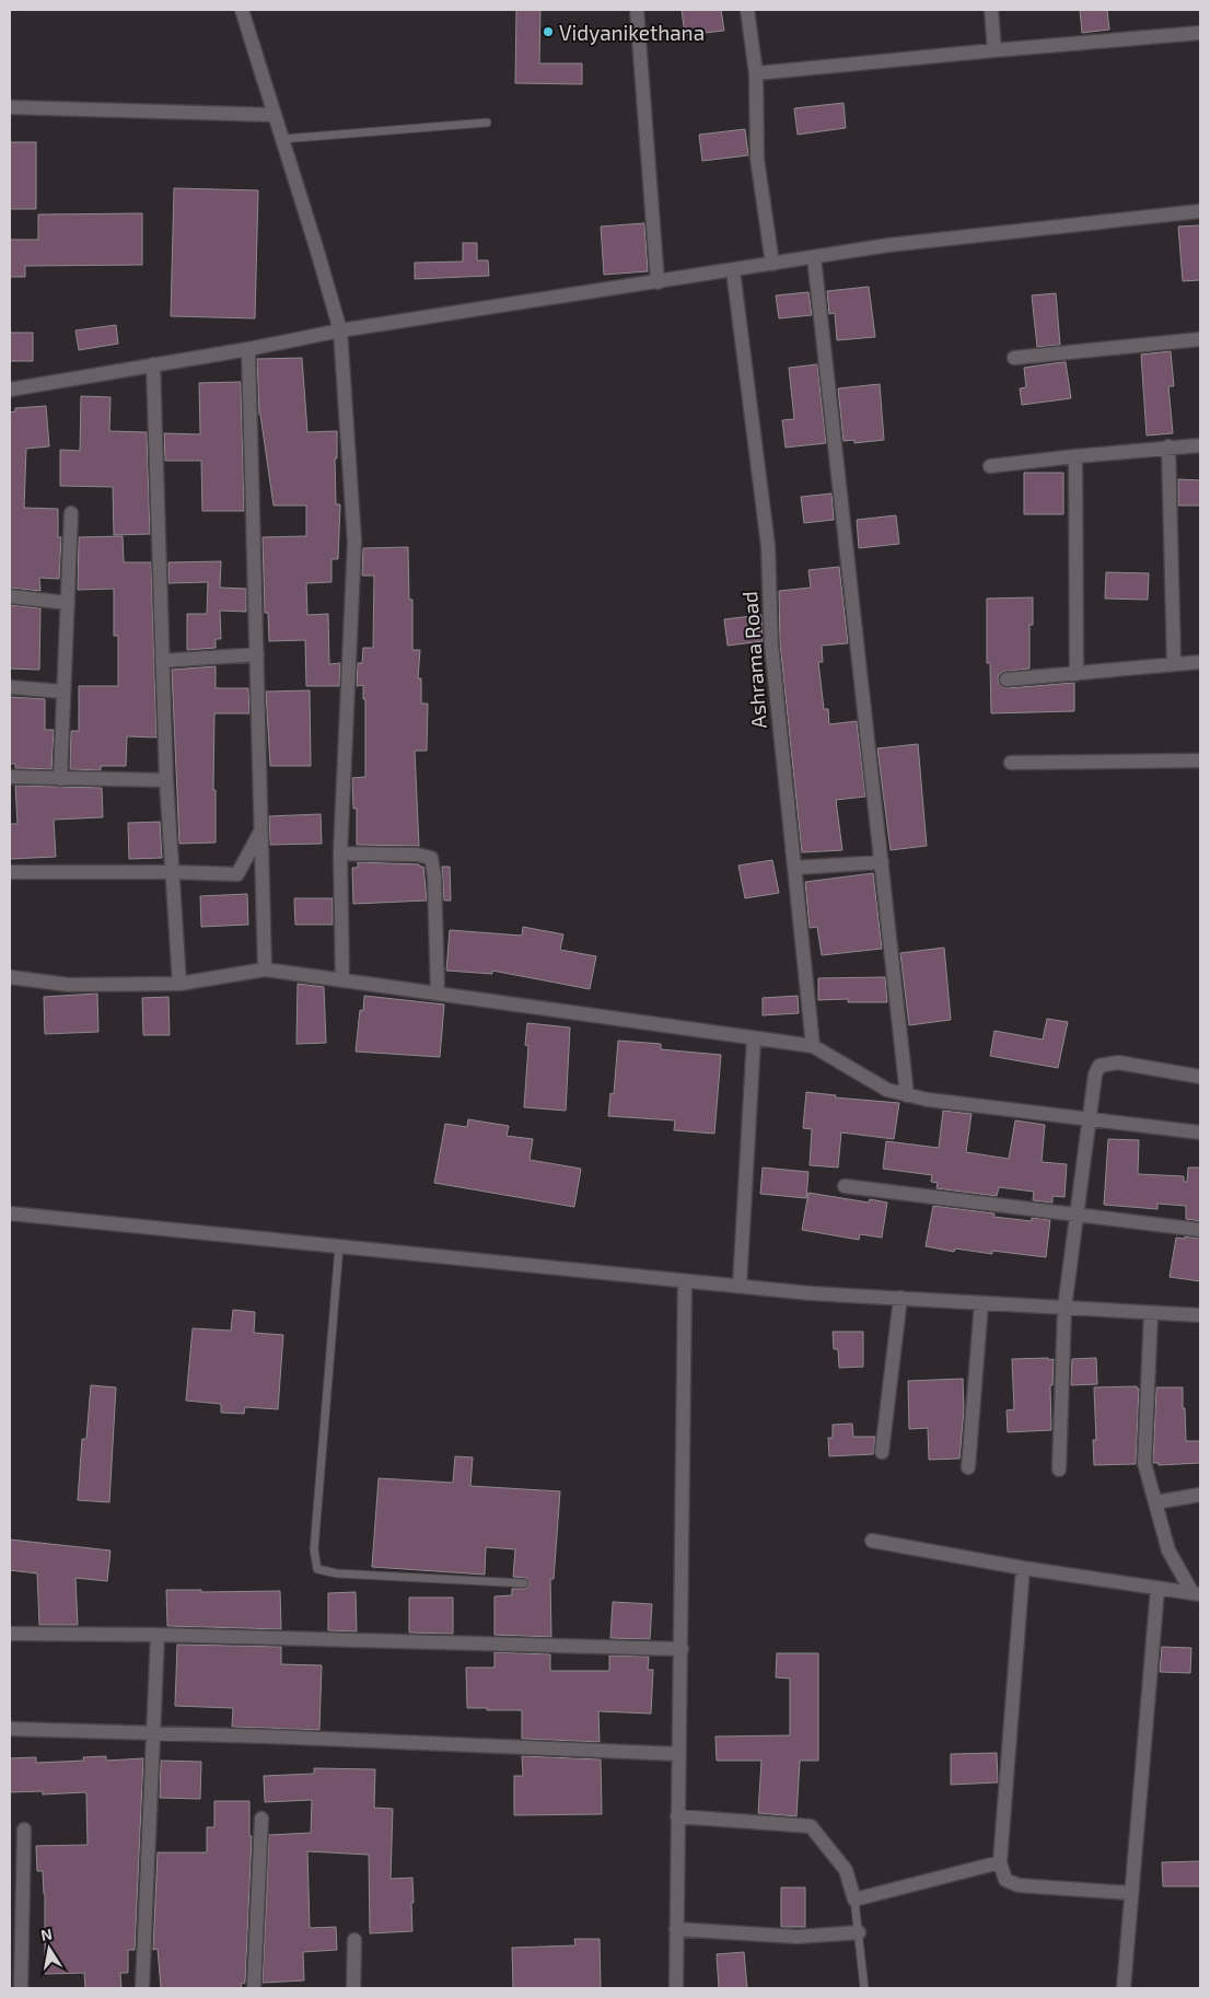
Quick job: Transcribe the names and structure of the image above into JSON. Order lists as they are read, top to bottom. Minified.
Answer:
{"streets":{"street":["Ashrama Road"]},"places":["Vidyanikethana"],"north":"top"}
